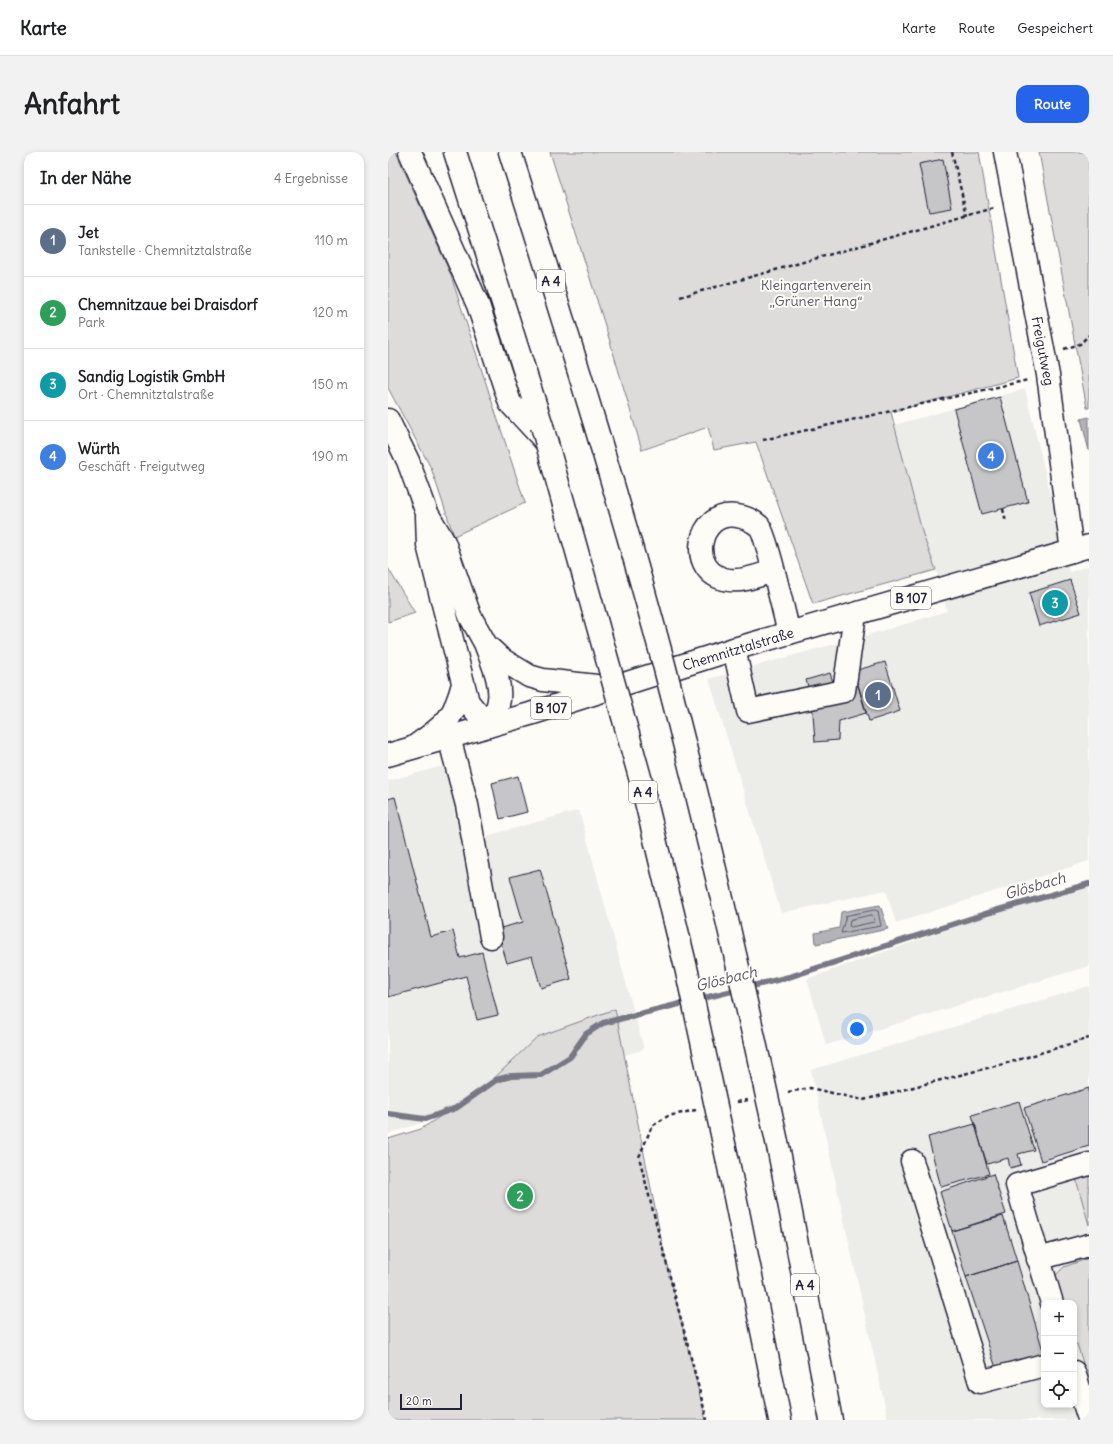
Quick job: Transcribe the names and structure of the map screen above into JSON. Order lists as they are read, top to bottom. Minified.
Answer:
{"streets":{"main road":["A 4","Freigutweg","B 107","Chemnitztalstraße"]},"crossings":[["Freigutweg","Chemnitztalstraße"]],"water":["Glösbach"],"parks":["Kleingartenverein „Grüner Hang“"],"scale_bar":"20 m","page":{"header":"Karte","nav":["Karte","Route","Gespeichert"],"buttons":"Route","title":"Anfahrt","heading":["In der Nähe","4 Ergebnisse"],"list":[{"mark":"1","name":"Jet","note":"Tankstelle · Chemnitztalstraße","value":"110 m"},{"mark":"2","name":"Chemnitzaue bei Draisdorf","note":"Park","value":"120 m"},{"mark":"3","name":"Sandig Logistik GmbH","note":"Ort · Chemnitztalstraße","value":"150 m"},{"mark":"4","name":"Würth","note":"Geschäft · Freigutweg","value":"190 m"}],"pins":["4","3","1","2"],"map_buttons":["+","−"],"scale":"20 m"}}
